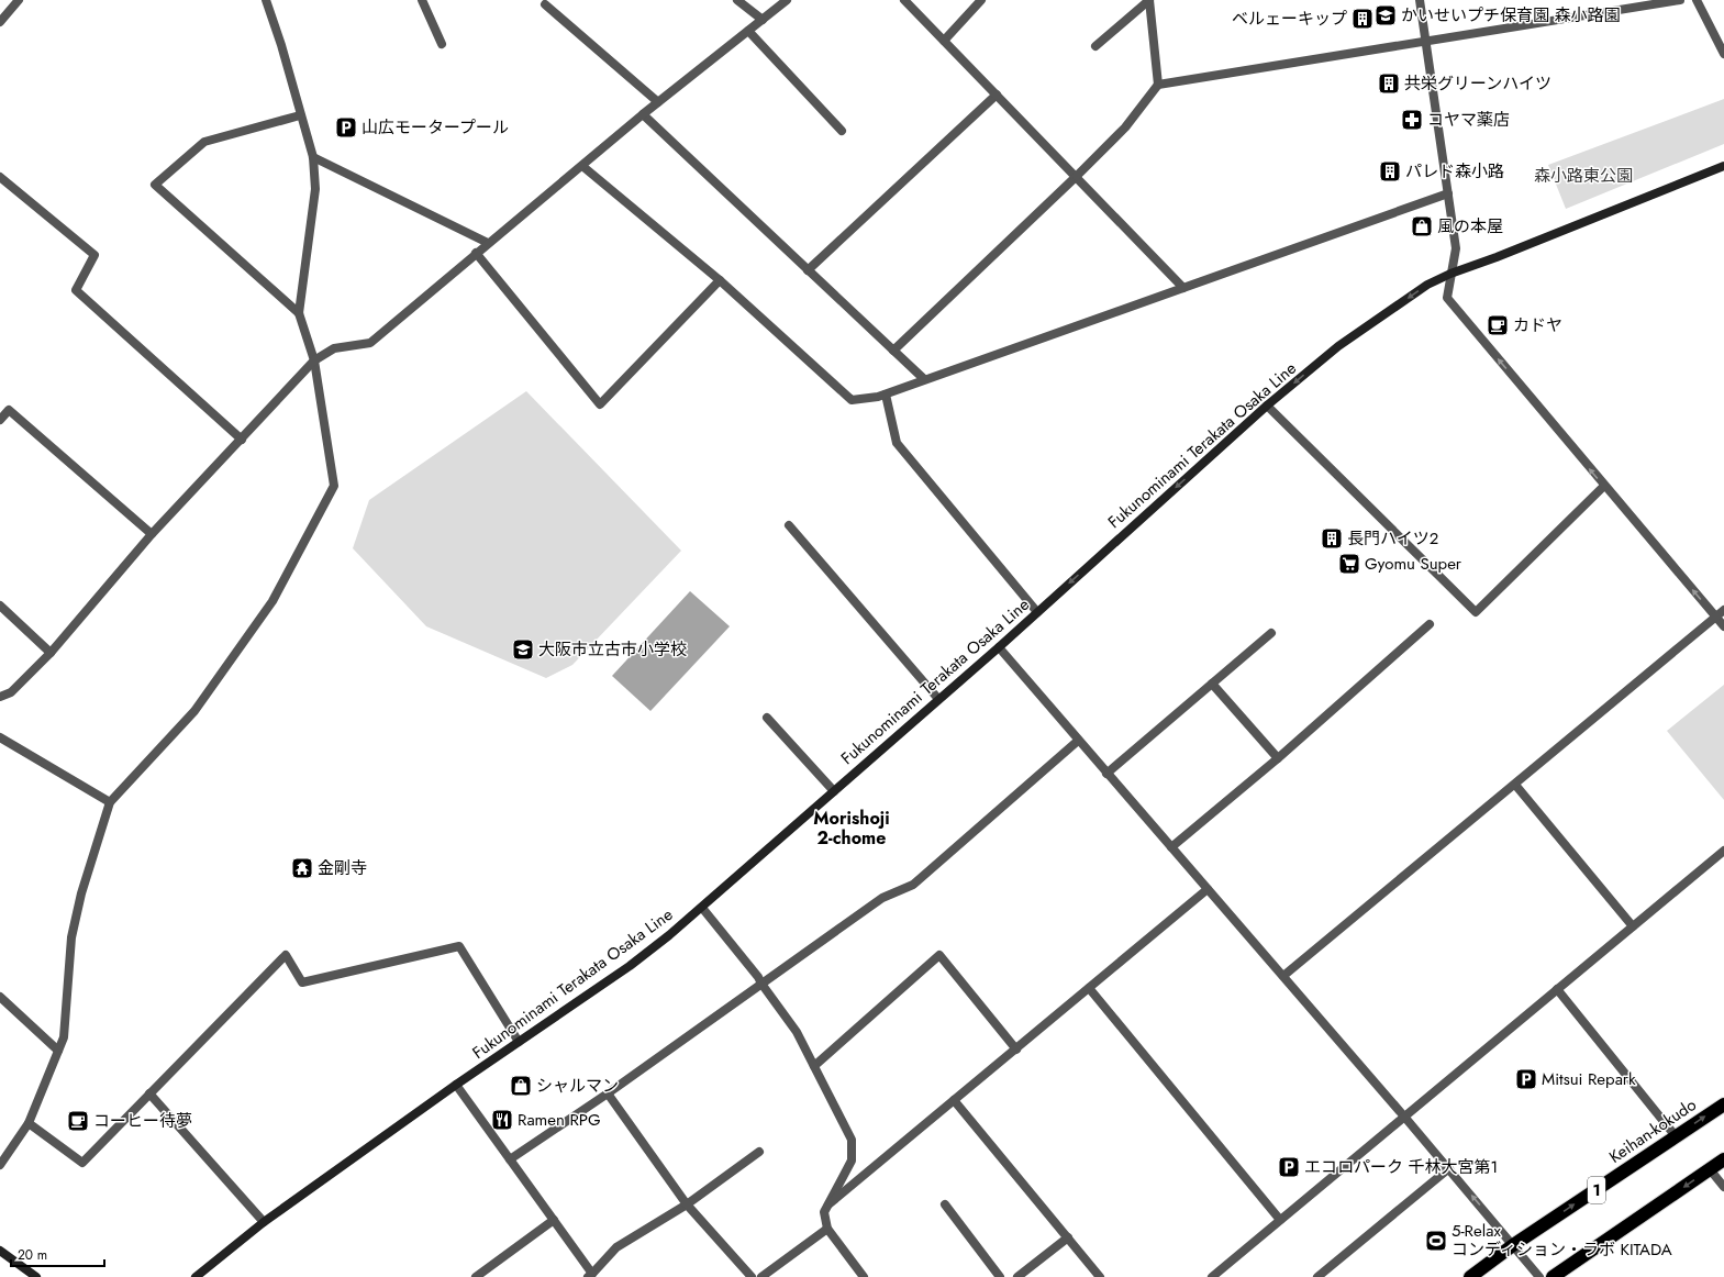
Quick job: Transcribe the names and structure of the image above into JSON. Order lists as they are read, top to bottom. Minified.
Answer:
{"streets":{"highway":["Keihan-kokudo","1"],"main road":["Fukunominami Terakata Osaka Line"]},"districts":["Morishoji 2-chome"],"parks":["森小路東公園"],"places":{"school or university":["かいせいプチ保育園 森小路園","大阪市立古市小学校"],"building":["ベルェーキップ","共栄グリーンハイツ","パレド森小路","長門ハイツ2"],"pharmacy":["コヤマ薬店"],"parking":["山広モータープール","Mitsui Repark","エコロパーク 千林大宮第1"],"shop":["風の本屋","シャルマン"],"cafe":["カドヤ","コーヒー待夢"],"supermarket":["Gyomu Super"],"temple":["金剛寺"],"restaurant":["Ramen RPG"],"sports":["5-Relax コンディション・ラボ KITADA"]},"scale_bar":"20 m"}
